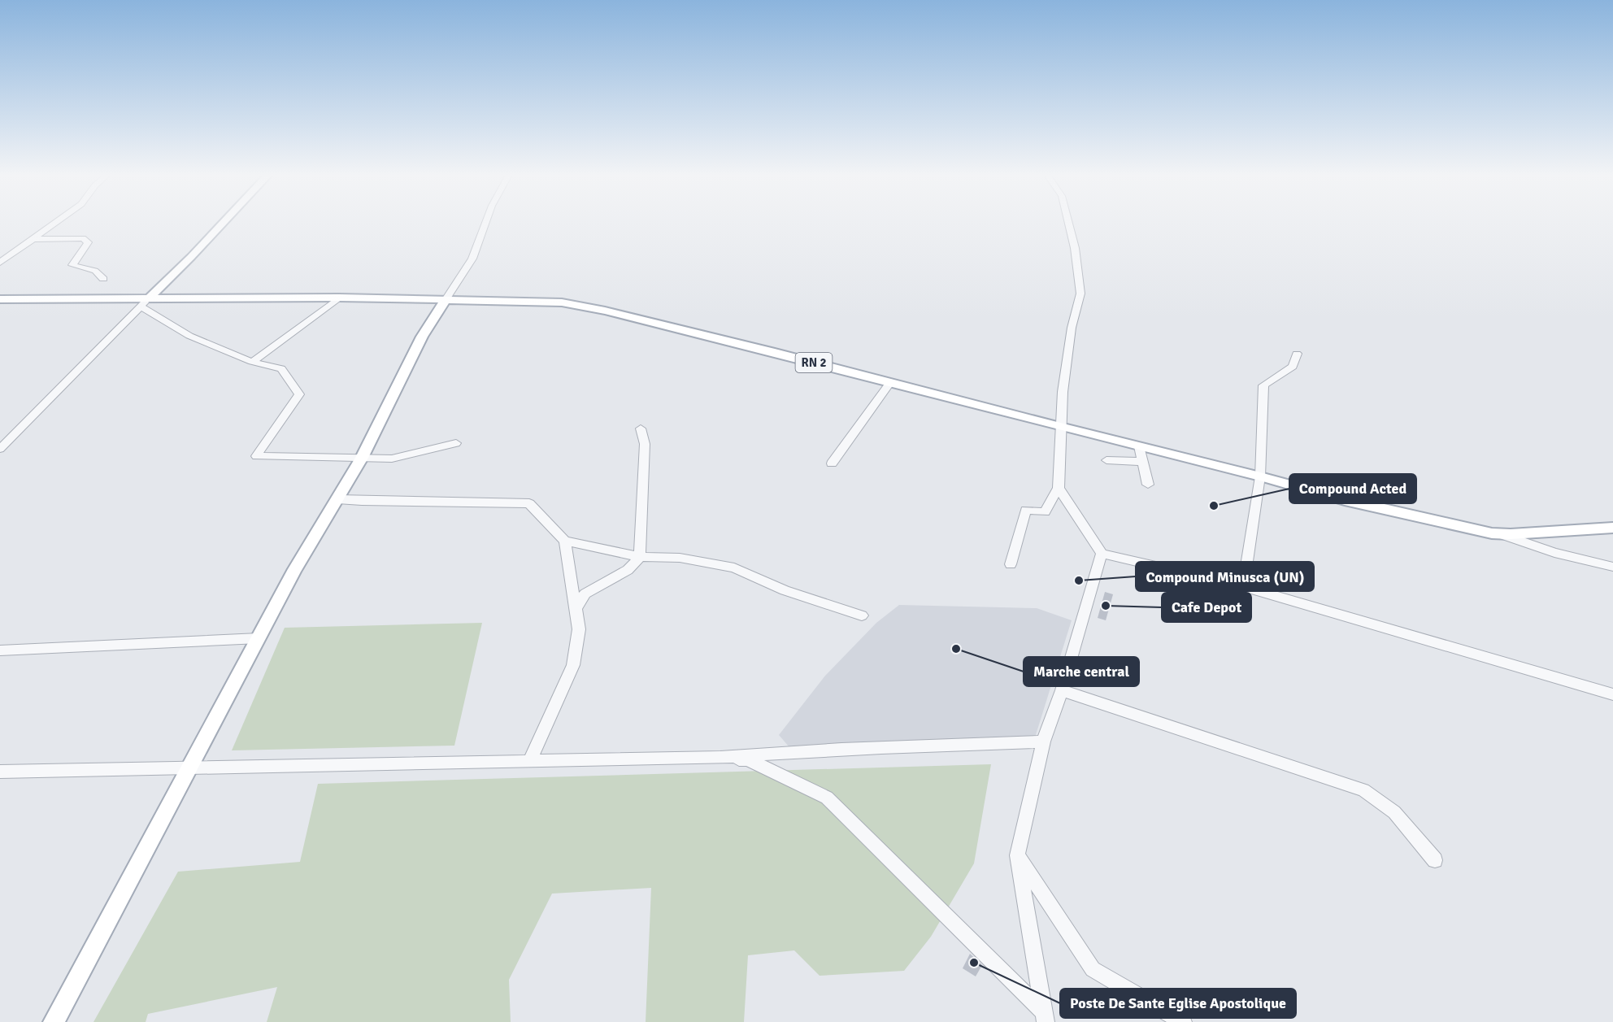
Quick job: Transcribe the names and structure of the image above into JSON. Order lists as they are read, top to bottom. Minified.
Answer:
{"streets":{"main road":["RN 2"]},"places":["Compound Acted","Compound Minusca (UN)","Cafe Depot","Marche central","Poste De Sante Eglise Apostolique"]}
